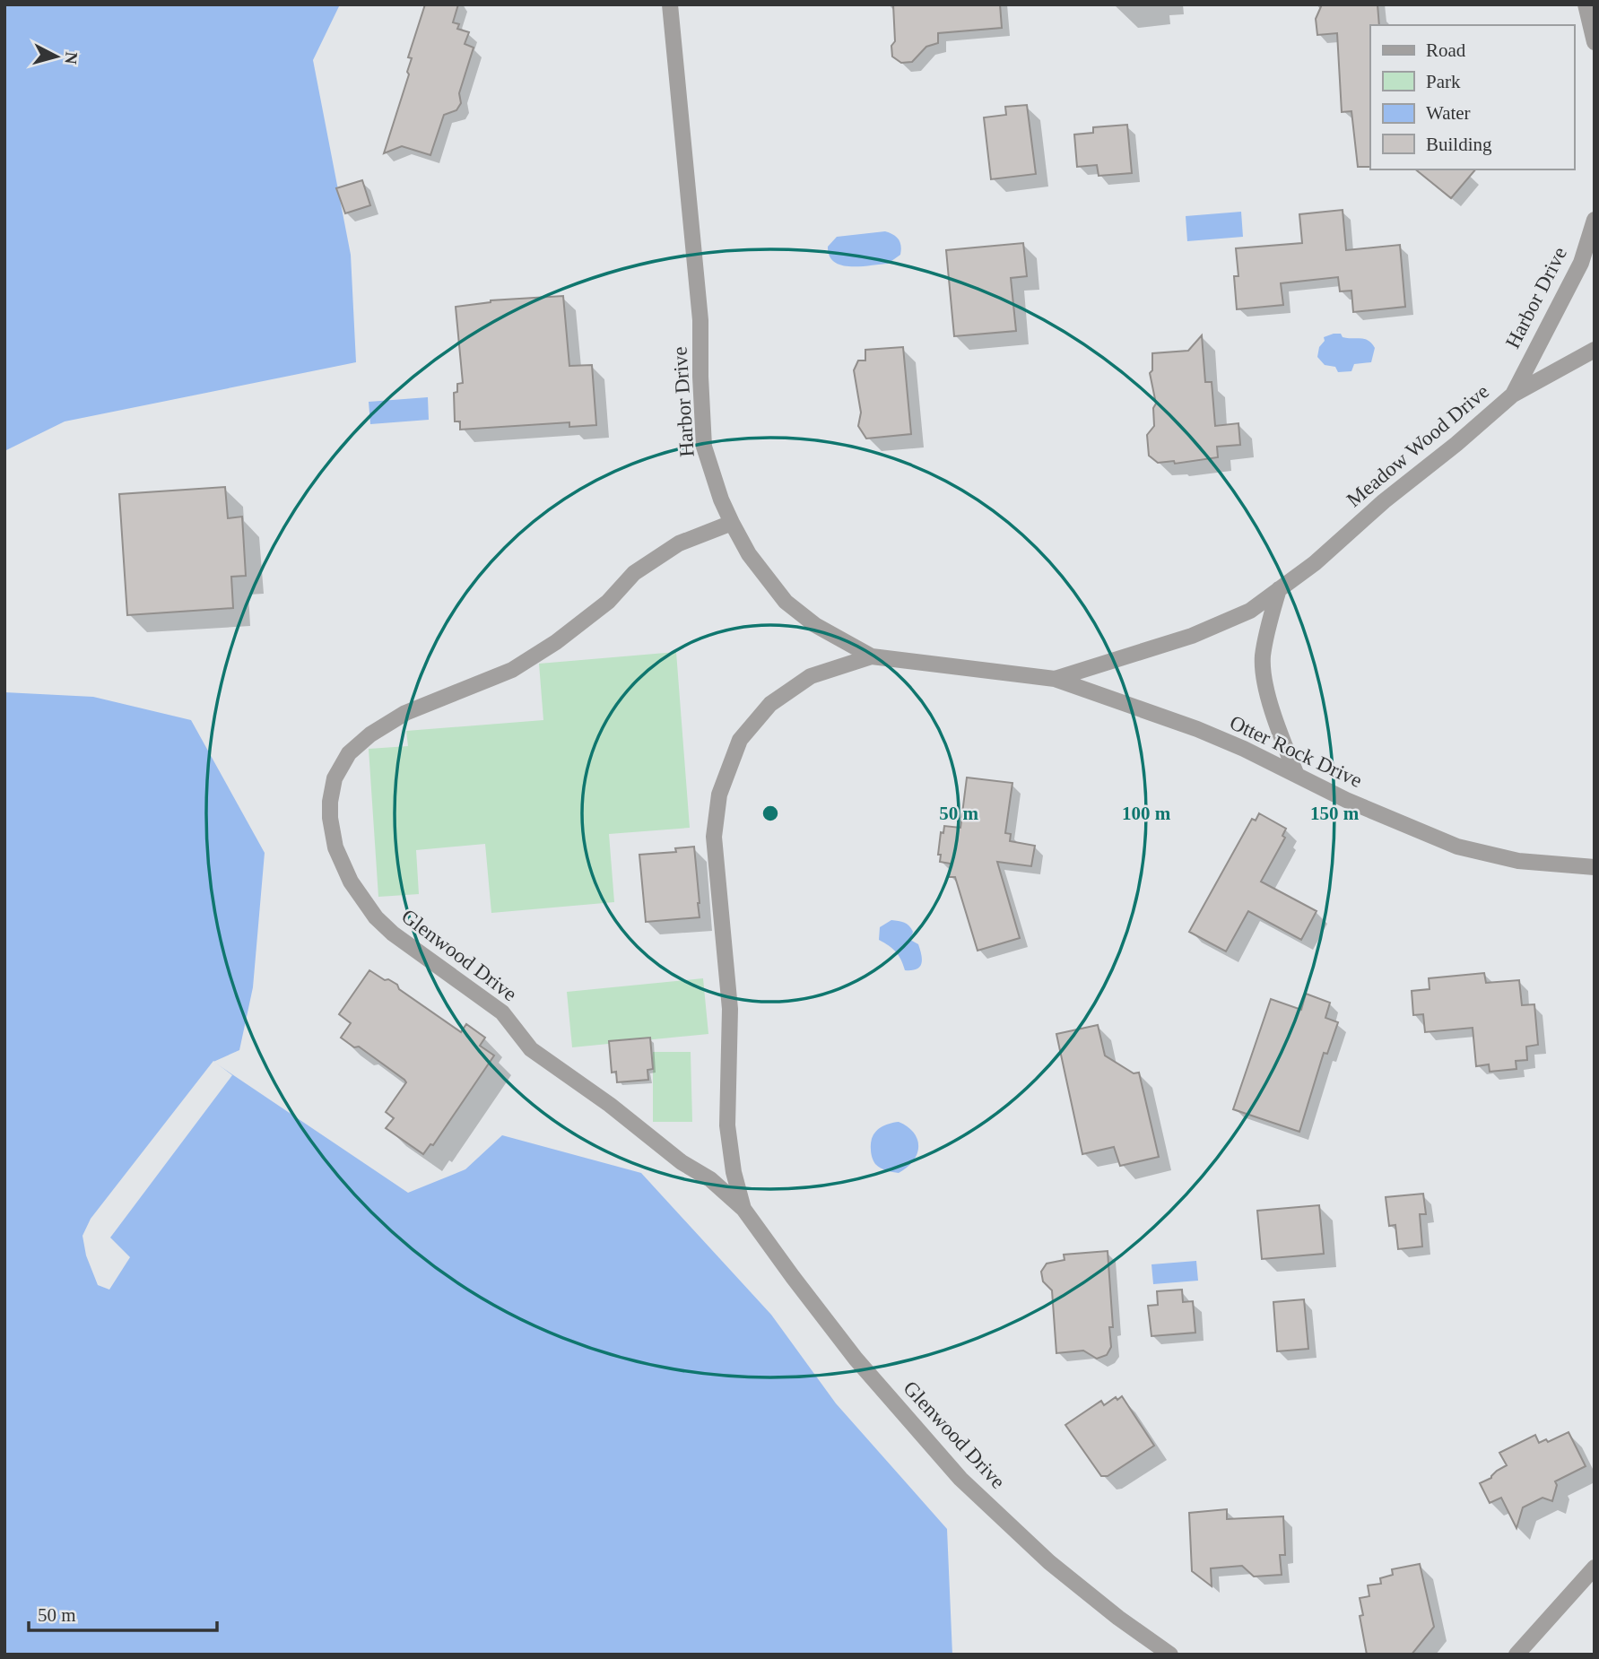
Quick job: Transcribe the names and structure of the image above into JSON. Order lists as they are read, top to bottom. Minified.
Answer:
{"streets":{"street":["Harbor Drive","Meadow Wood Drive","Otter Rock Drive","Glenwood Drive"]},"crossings":[["Harbor Drive","Meadow Wood Drive"],["Harbor Drive","Otter Rock Drive"],["Harbor Drive","Glenwood Drive"],["Meadow Wood Drive","Otter Rock Drive"]],"legend":["Road","Park","Water","Building"],"scale_bar":"50 m","north":"right","rings":["50 m","100 m","150 m"]}
